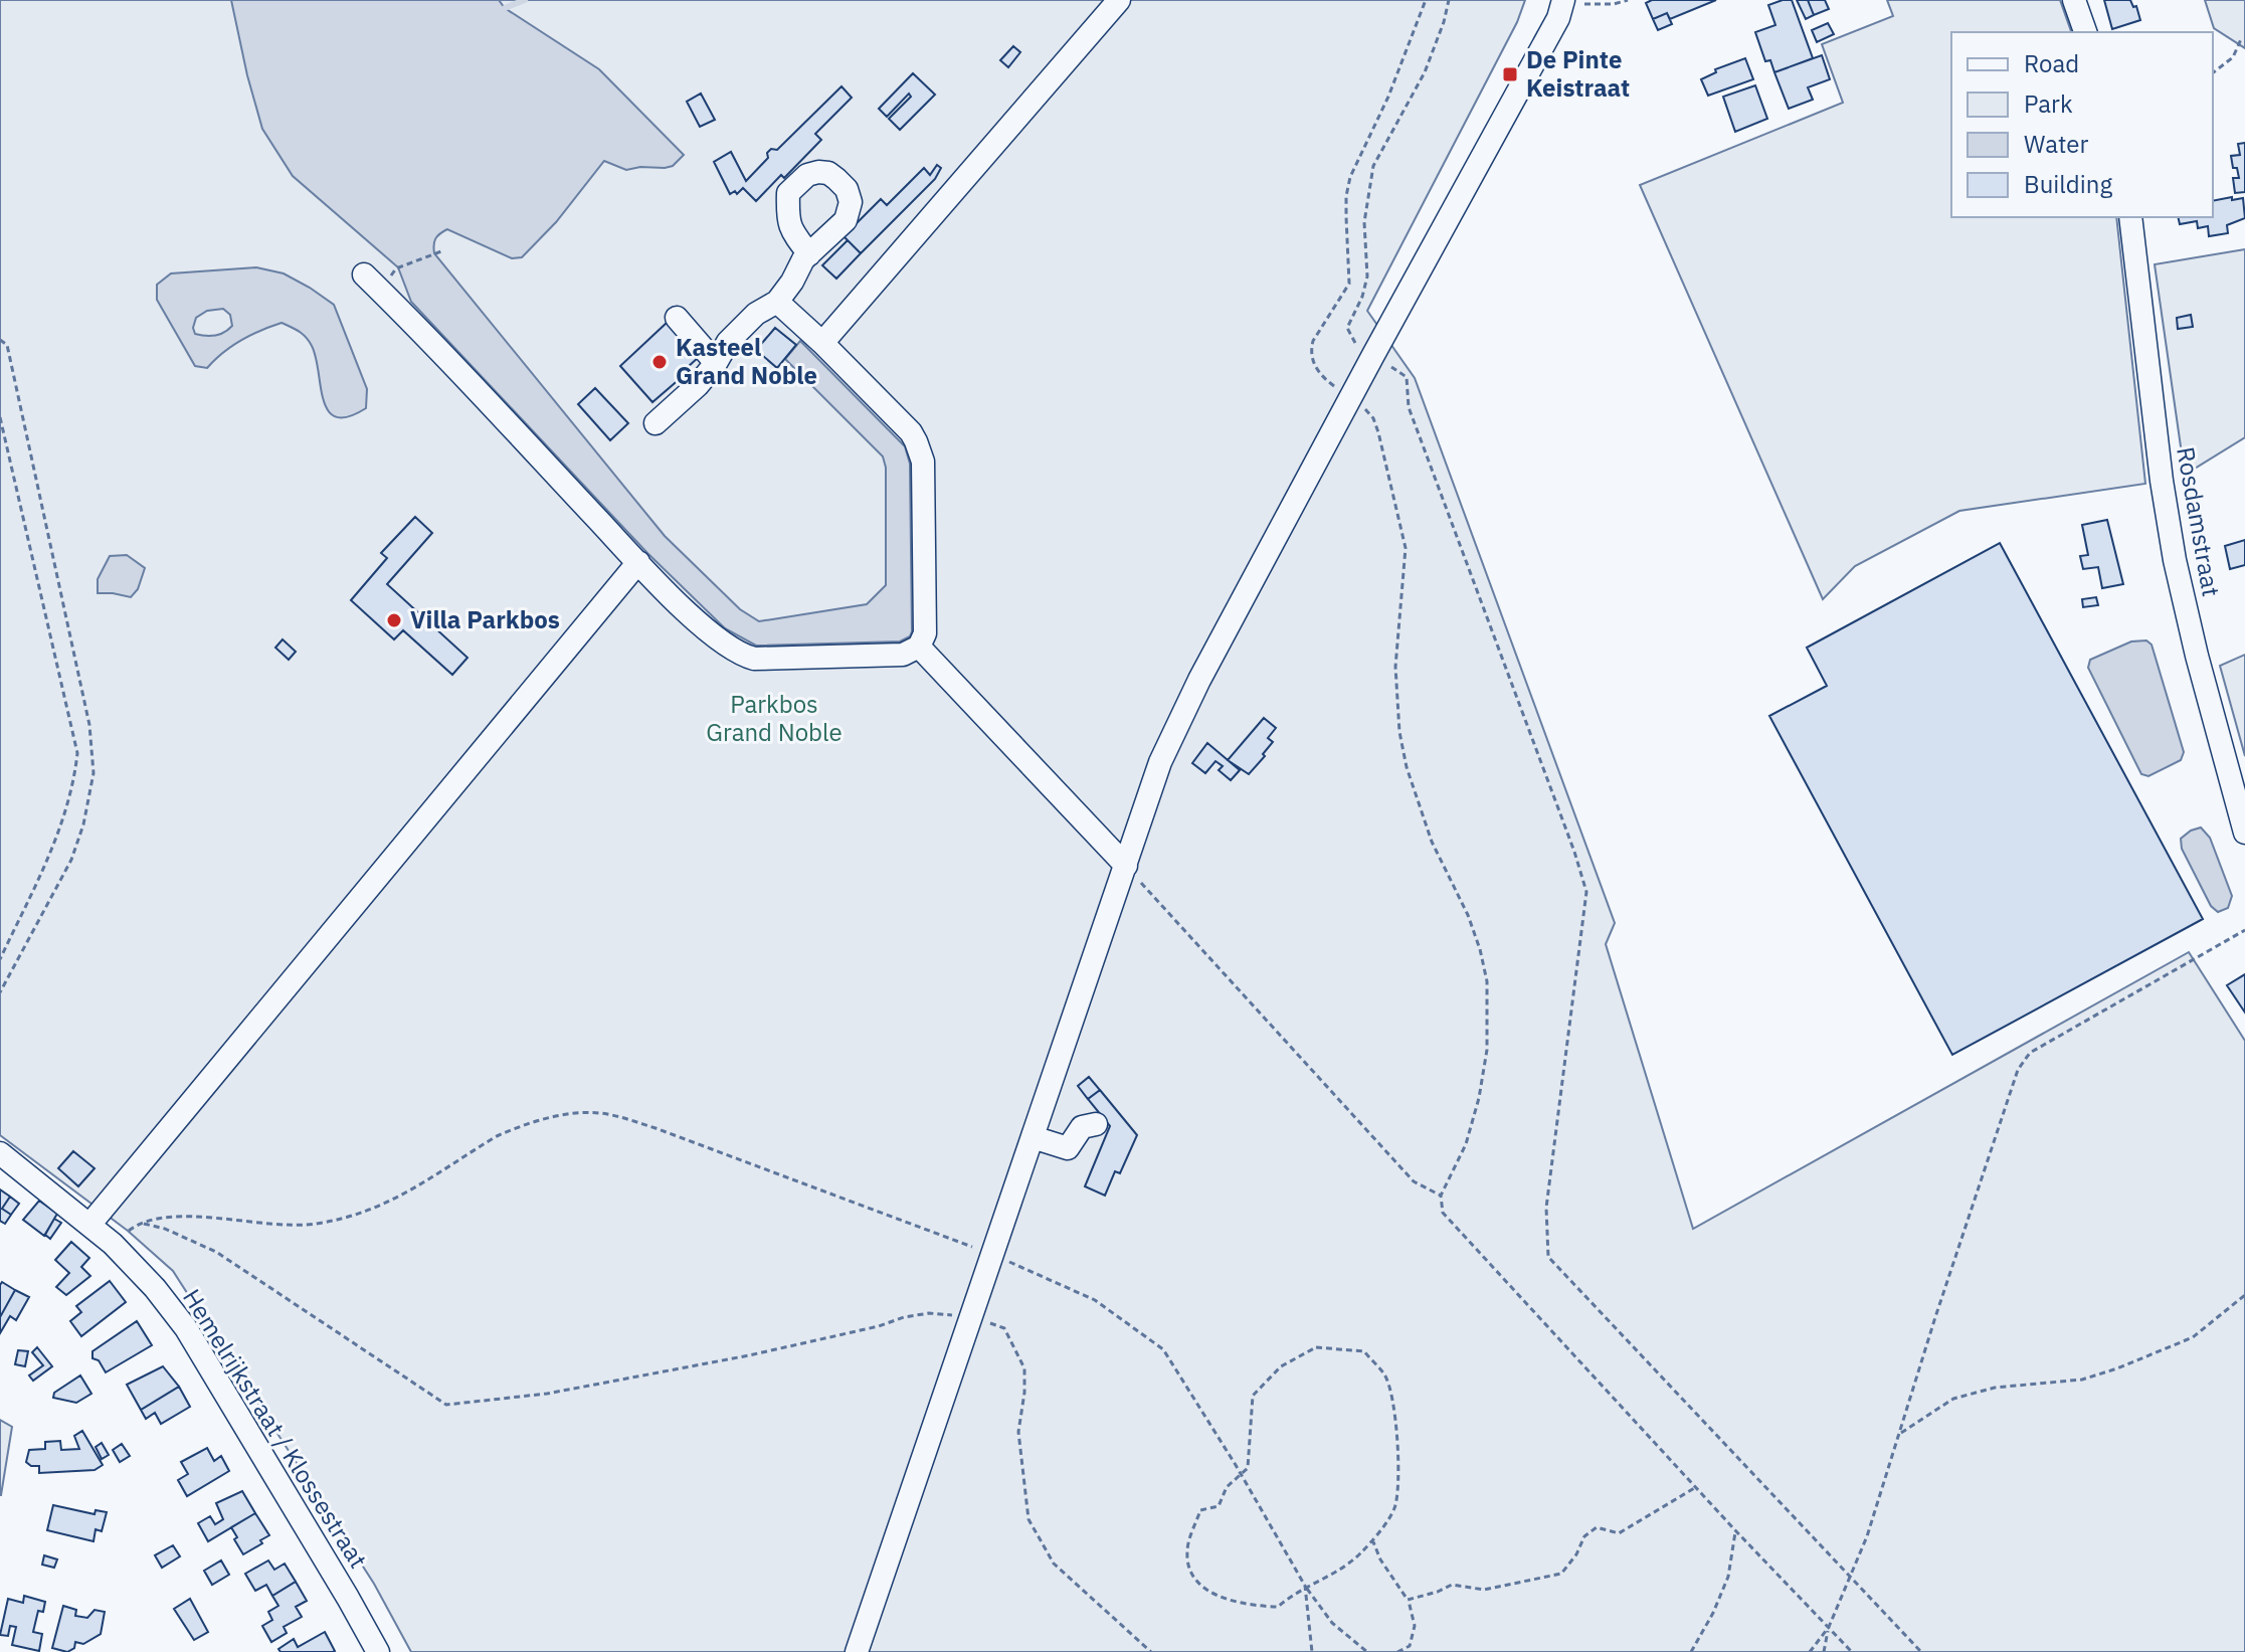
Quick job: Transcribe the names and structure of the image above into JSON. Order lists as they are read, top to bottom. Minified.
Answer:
{"streets":{"street":["Rosdamstraat","Hemelrijkstraat / Klossestraat"]},"parks":["Parkbos Grand Noble"],"places":{"transit":["De Pinte Keistraat"],"other":["Kasteel Grand Noble","Villa Parkbos"]},"legend":["Road","Park","Water","Building"]}
